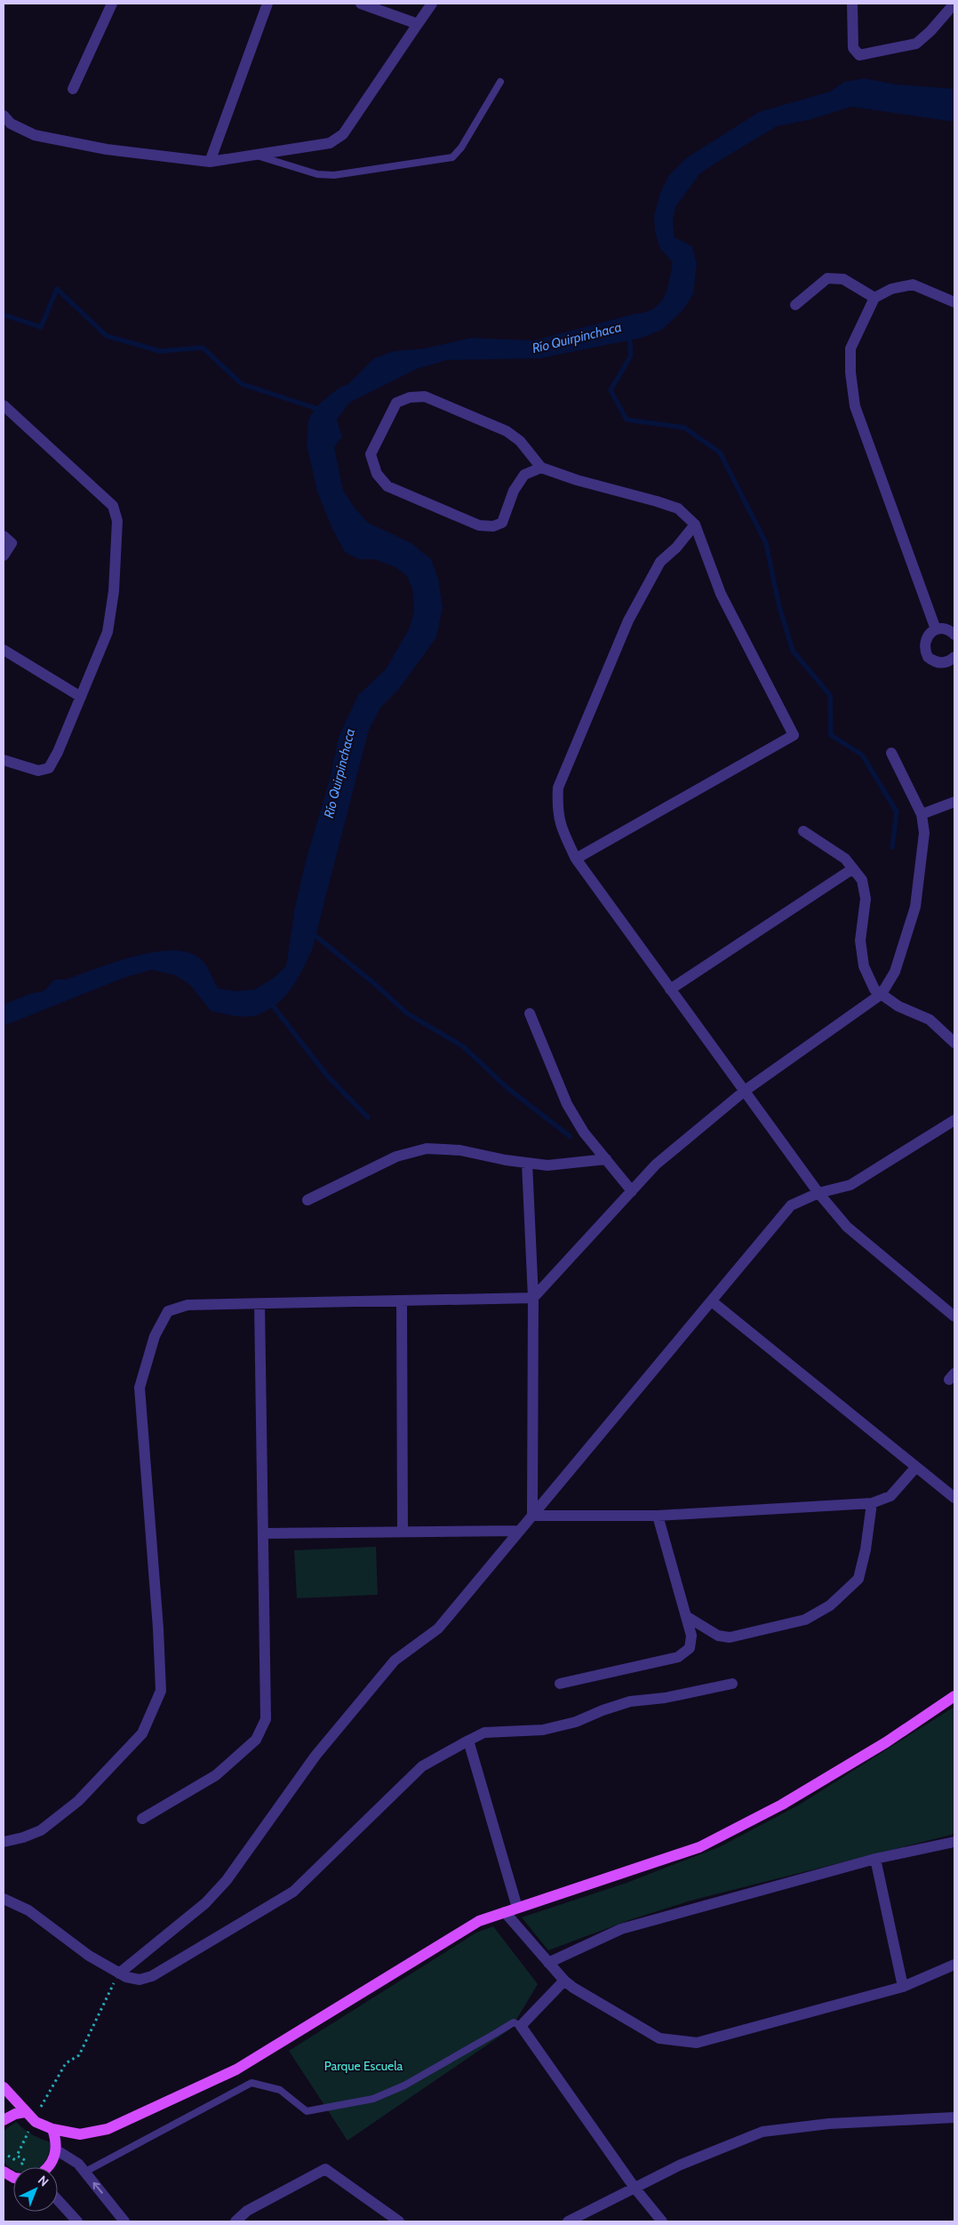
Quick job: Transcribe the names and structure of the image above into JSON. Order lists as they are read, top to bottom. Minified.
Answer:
{"water":["Río Quirpinchaca"],"parks":["Parque Escuela"],"north":"top right"}
